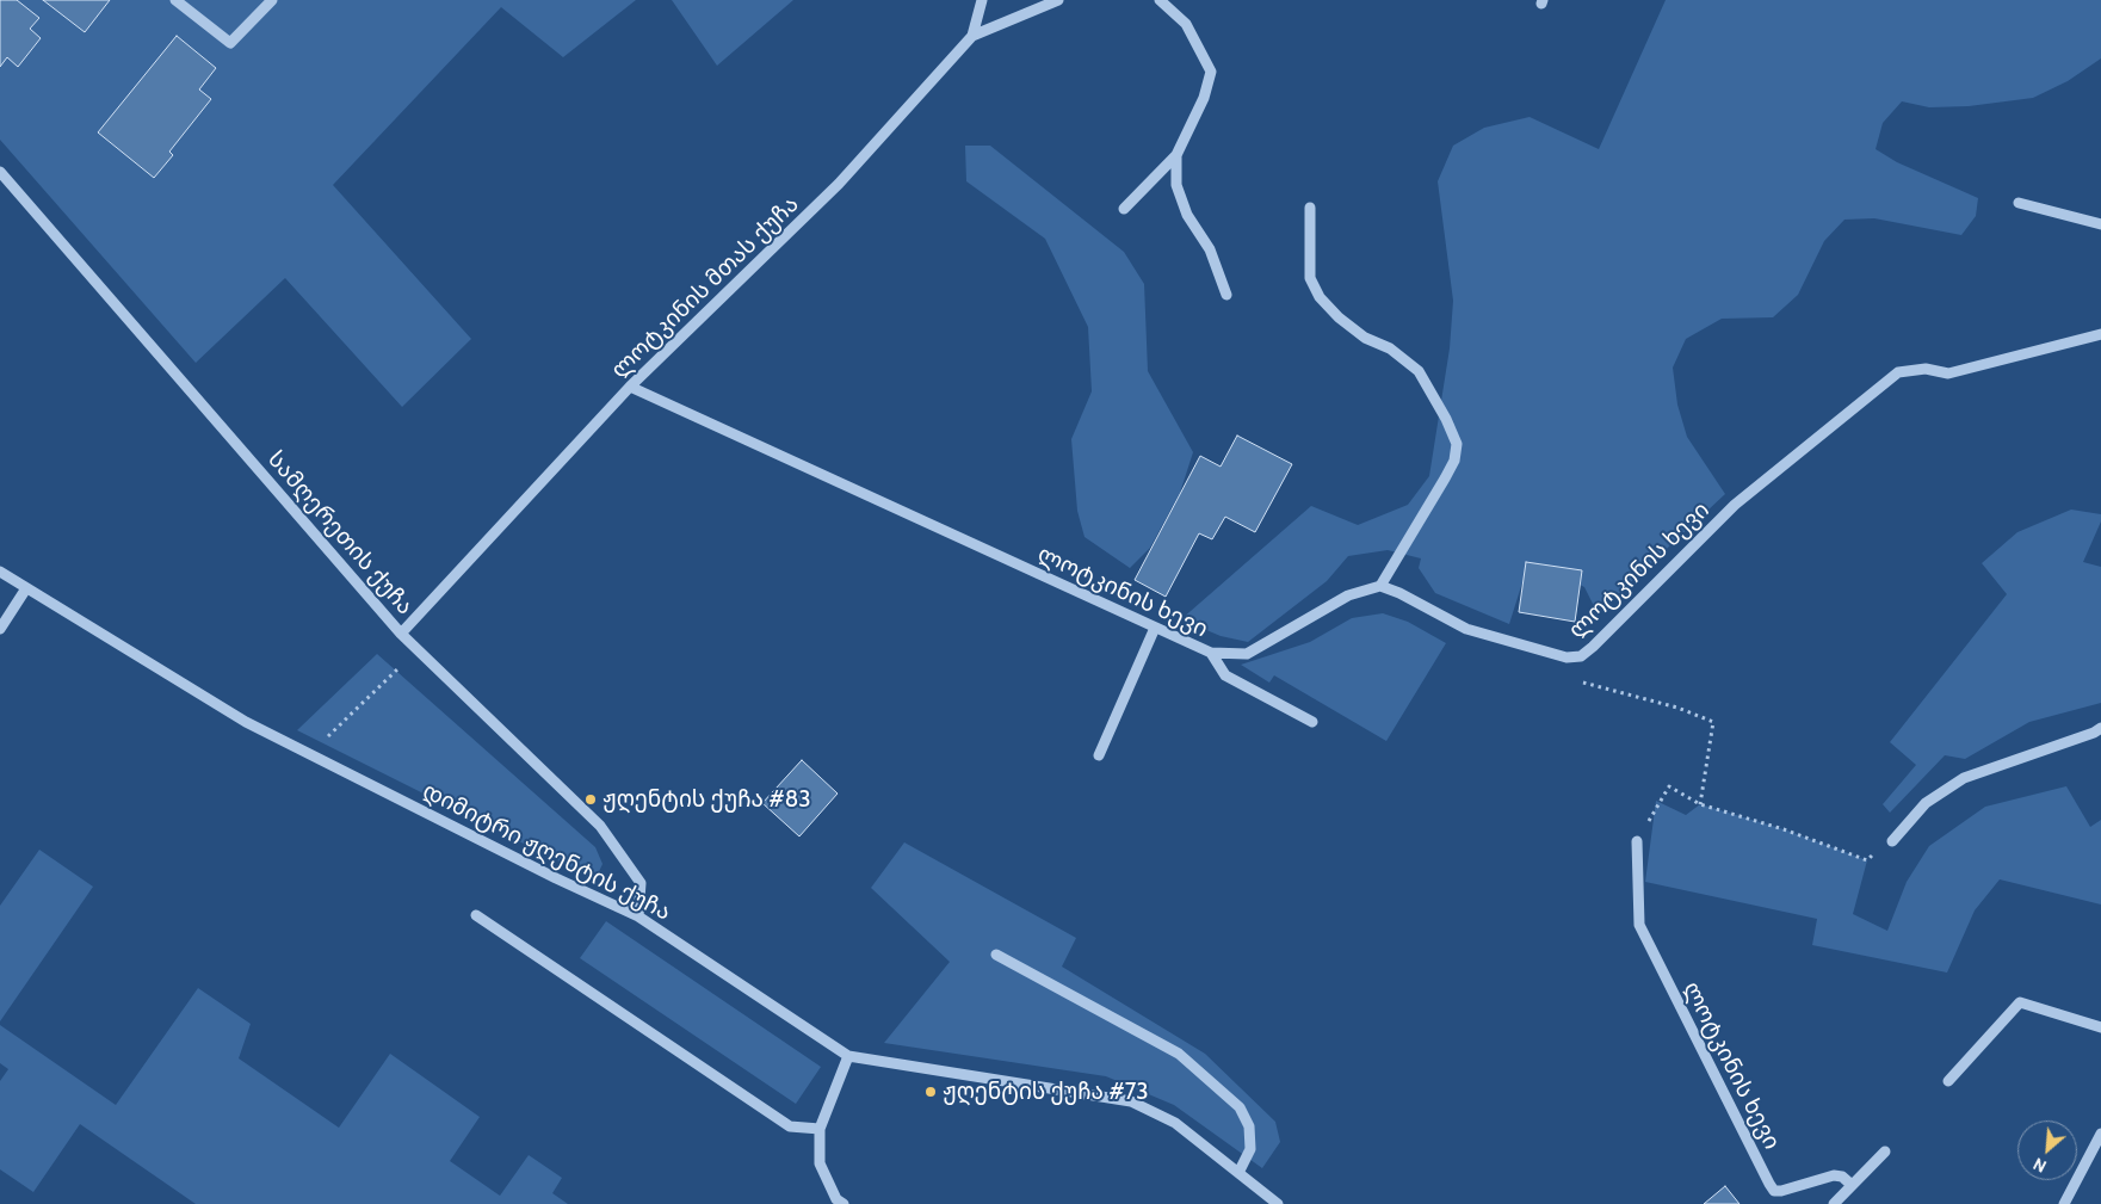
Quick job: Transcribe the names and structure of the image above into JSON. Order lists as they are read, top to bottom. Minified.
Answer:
{"streets":{"street":["ლოტკინის მთას ქუჩა","სამღერეთის ქუჩა","ლოტკინის ხევი","დიმიტრი ჟღენტის ქუჩა"]},"crossings":[["ლოტკინის მთას ქუჩა","სამღერეთის ქუჩა"],["ლოტკინის მთას ქუჩა","ლოტკინის ხევი"],["სამღერეთის ქუჩა","დიმიტრი ჟღენტის ქუჩა"]],"places":["ჟღენტის ქუჩა #83","ჟღენტის ქუჩა #73"],"north":"bottom left"}
